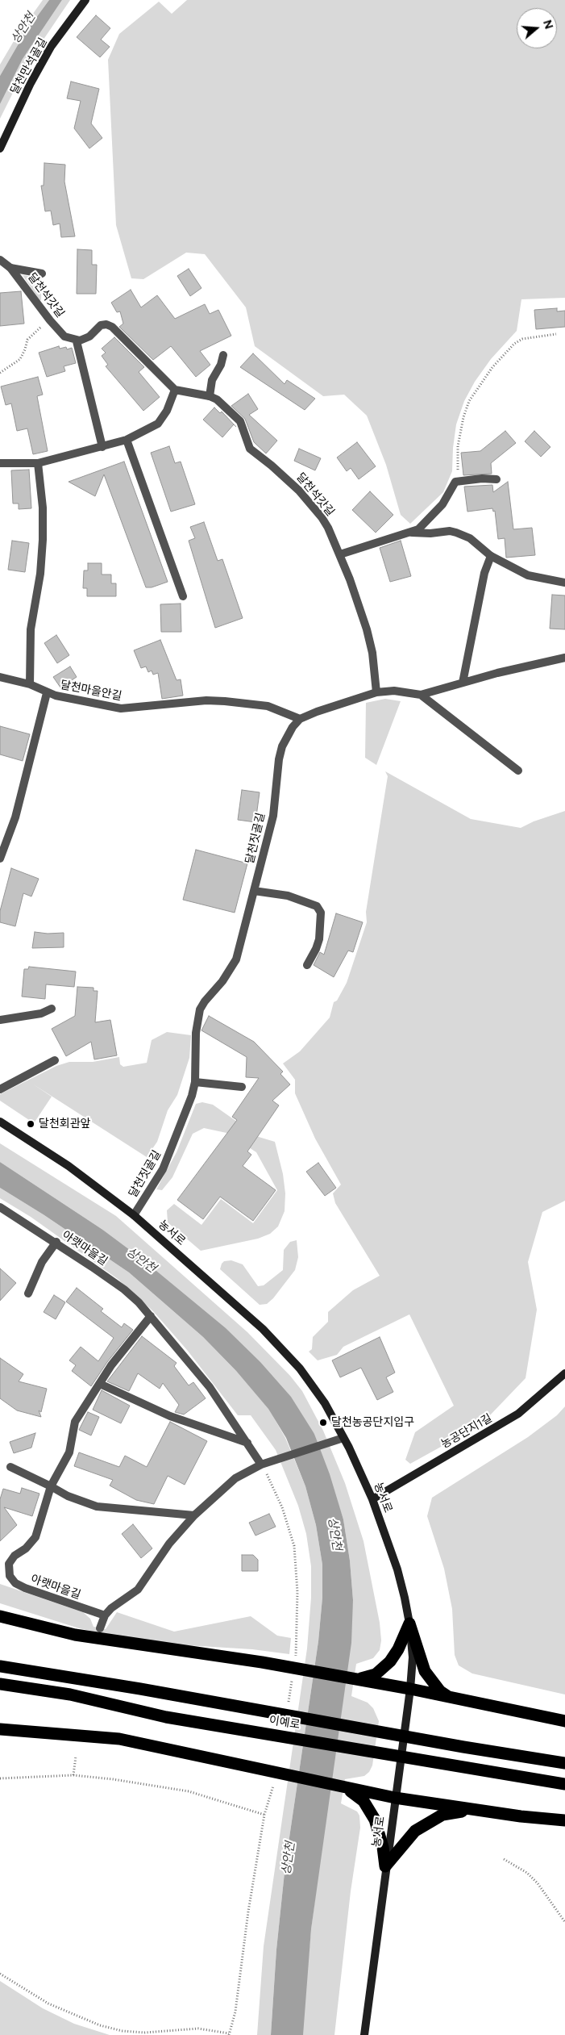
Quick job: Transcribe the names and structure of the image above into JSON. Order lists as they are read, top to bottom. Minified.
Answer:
{"streets":{"highway":["이예로"],"street":["달천만석골길","달천석갓길","달천마을안길","달천짓골길","농서로","아랫마을길","농공단지1길"]},"crossings":[["달천마을안길","달천짓골길"],["달천짓골길","농서로"],["농서로","농공단지1길"]],"water":["상안천"],"places":["달천회관앞","달천농공단지입구"],"north":"right"}
